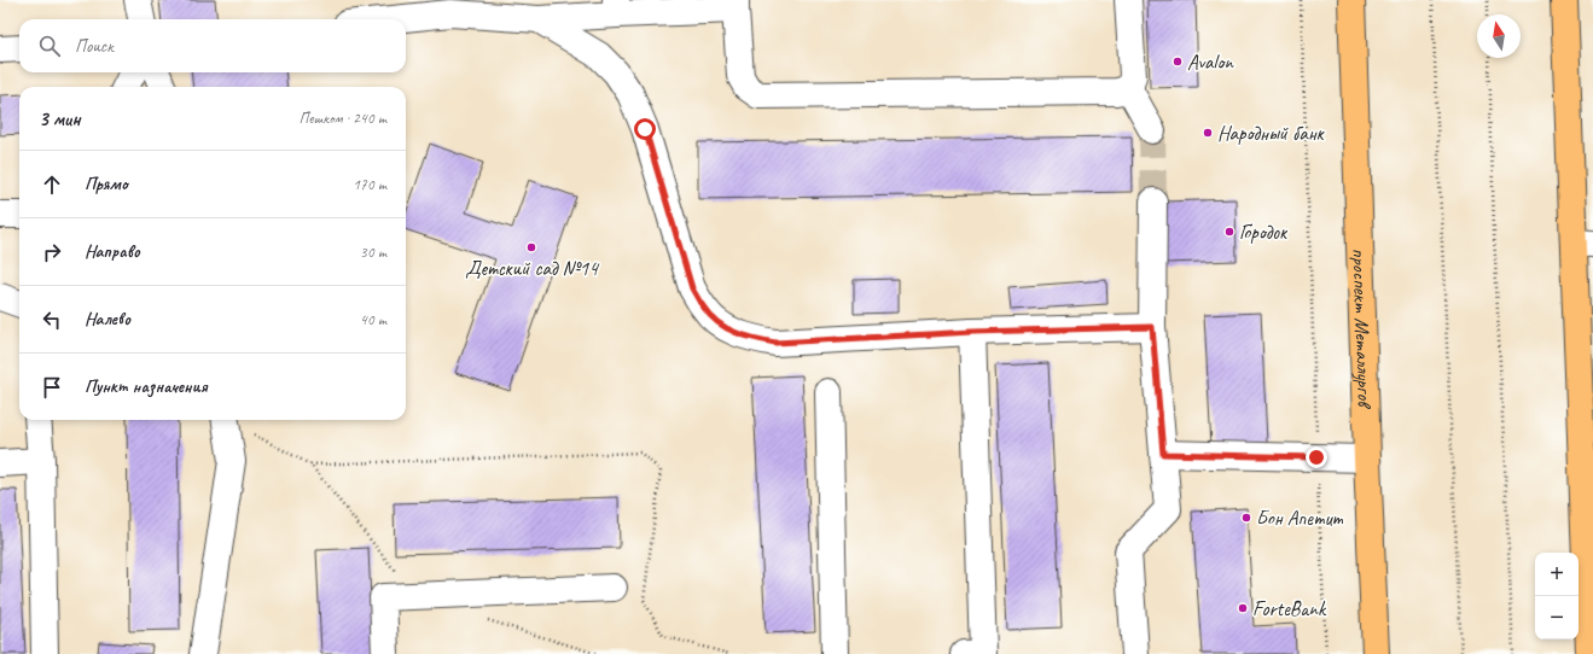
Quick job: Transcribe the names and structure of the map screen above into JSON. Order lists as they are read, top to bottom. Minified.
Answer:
{"streets":{"main road":["проспект Металлургов"]},"places":["Avalon","Народный банк","Городок","Детский сад №14","Бон Апетит","ForteBank"],"north":"top","page":{"search":"Поиск","heading":["3 мин","Пешком · 240 m"],"list":[["Прямо","170 m"],["Направо","30 m"],["Налево","40 m"],"Пункт назначения"],"map_buttons":["+","−"]}}
